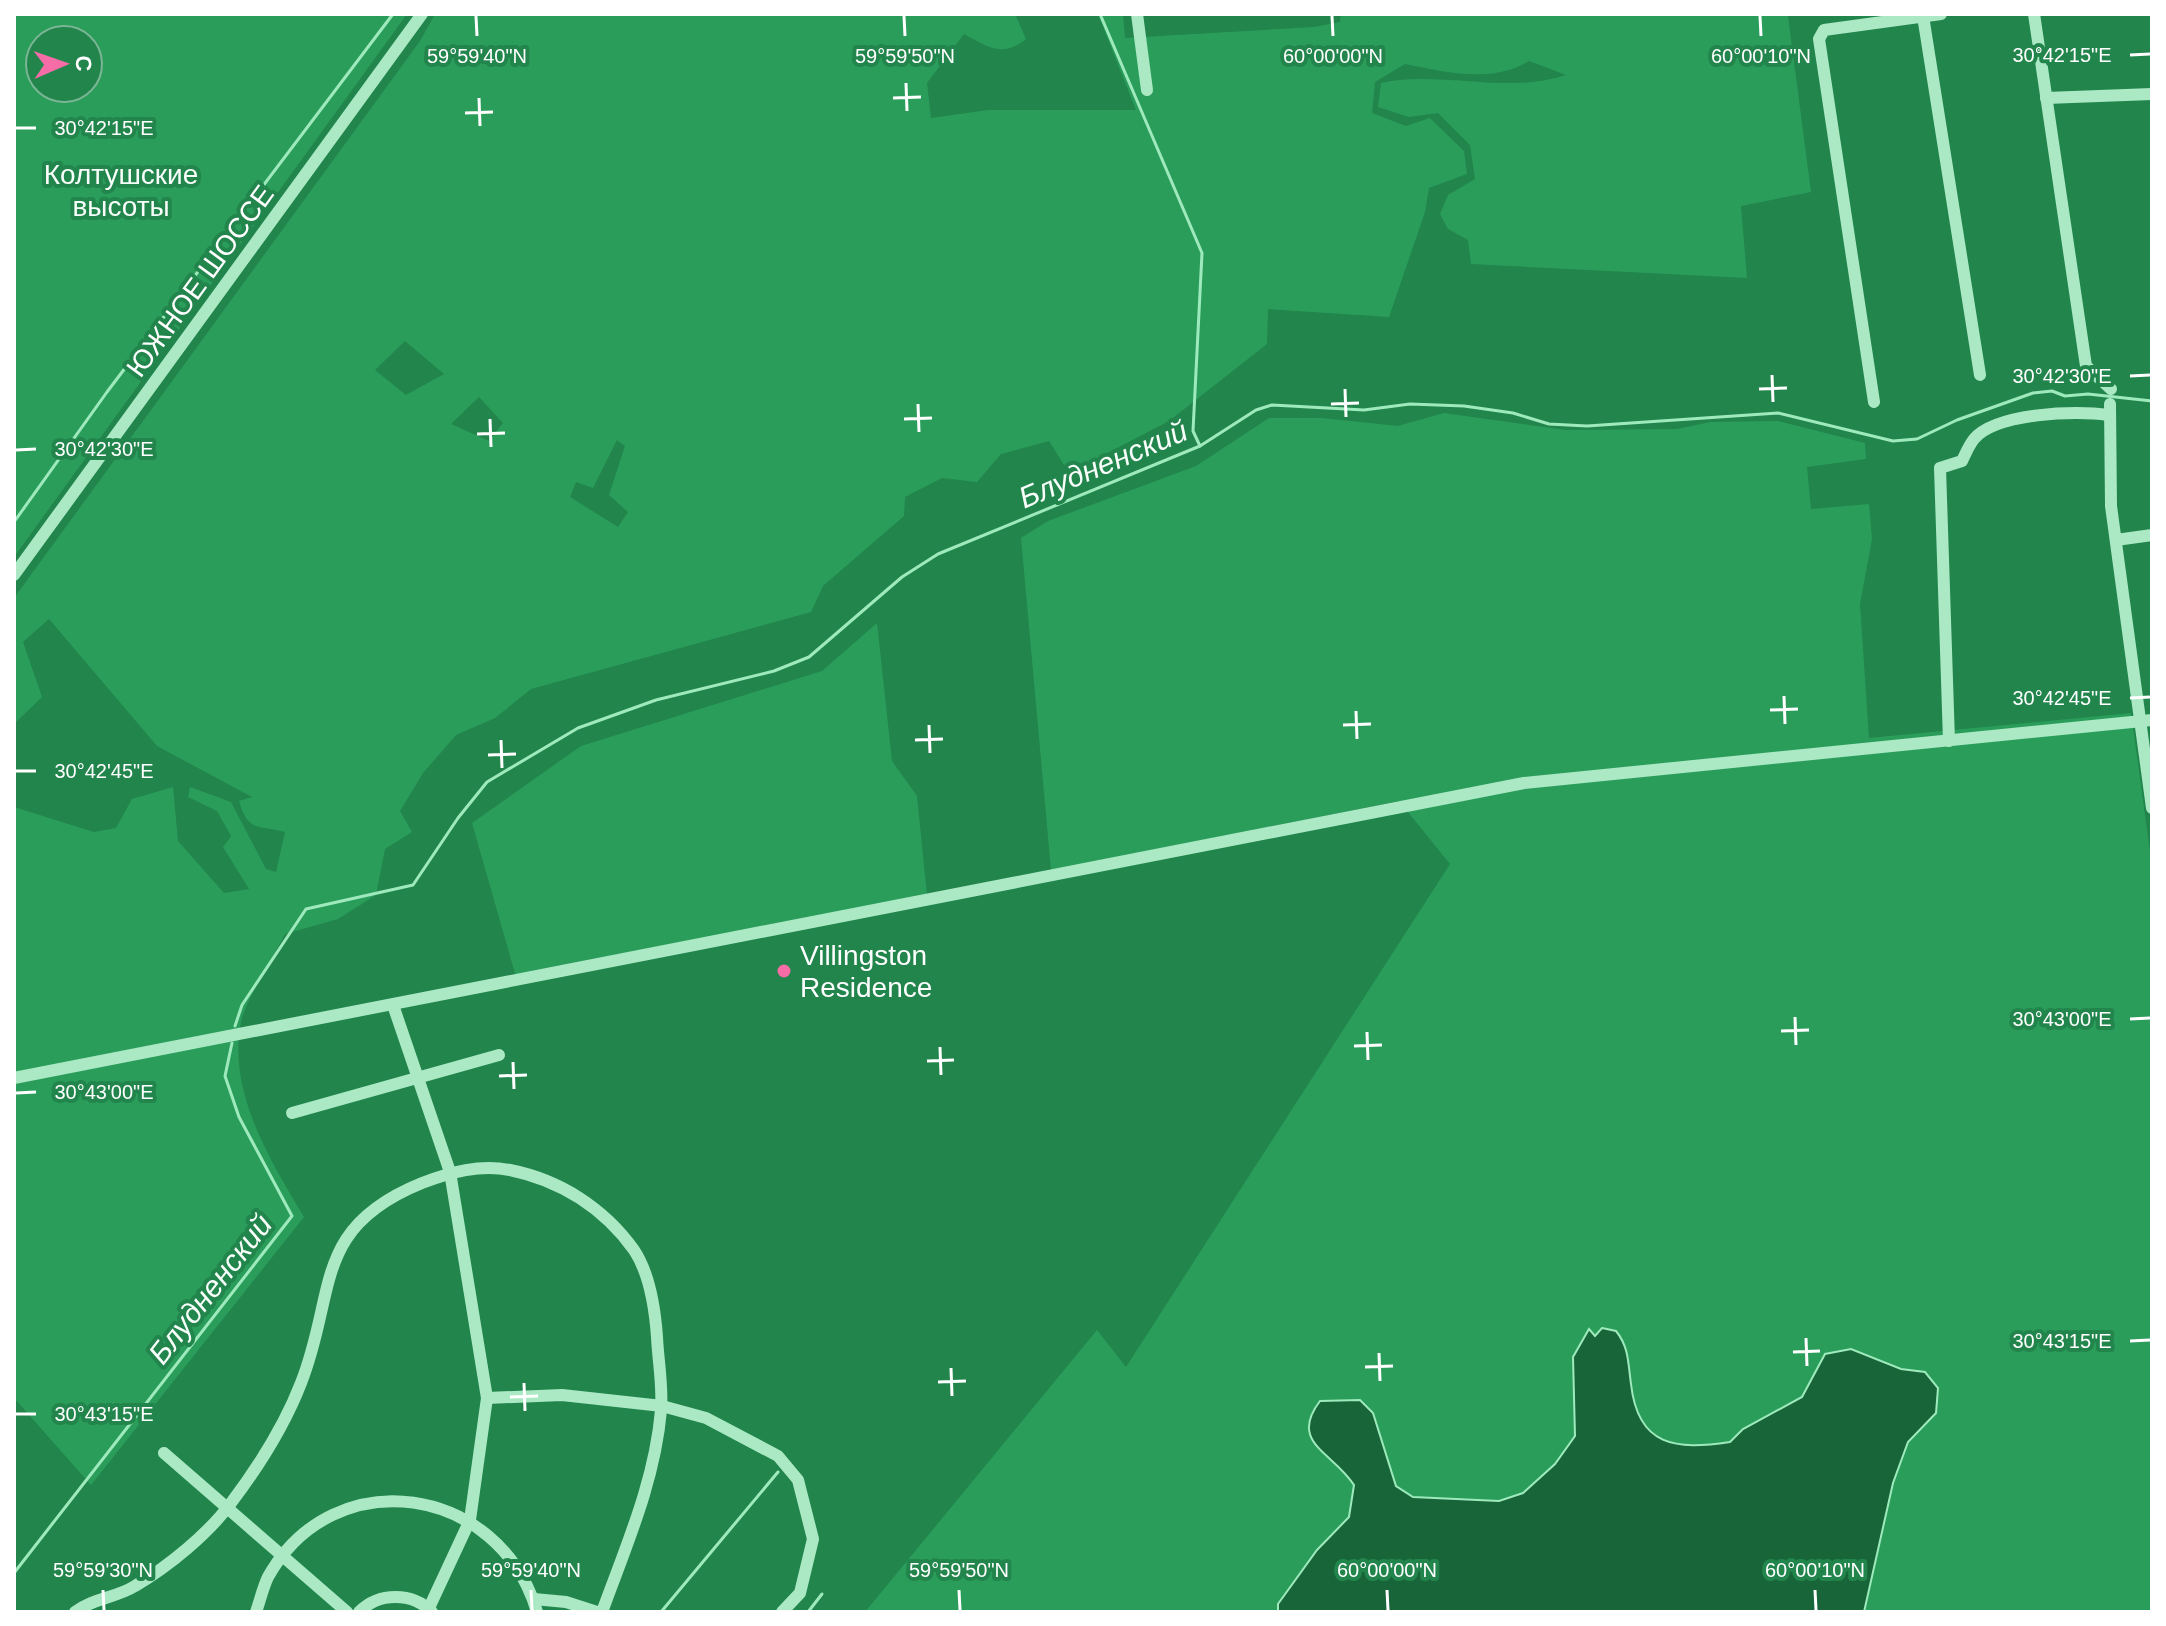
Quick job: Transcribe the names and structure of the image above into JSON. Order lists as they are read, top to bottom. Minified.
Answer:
{"streets":{"street":["ЮЖНОЕ ШОССЕ"]},"water":["Блудненский"],"parks":["Колтушские высоты"],"places":["Villingston Residence"],"north":"right","coordinates":["30°42'15\"E","59°59'40\"N","59°59'50\"N","60°00'00\"N","60°00'10\"N","30°42'30\"E","30°42'45\"E","30°43'00\"E","30°43'15\"E","59°59'30\"N"]}
